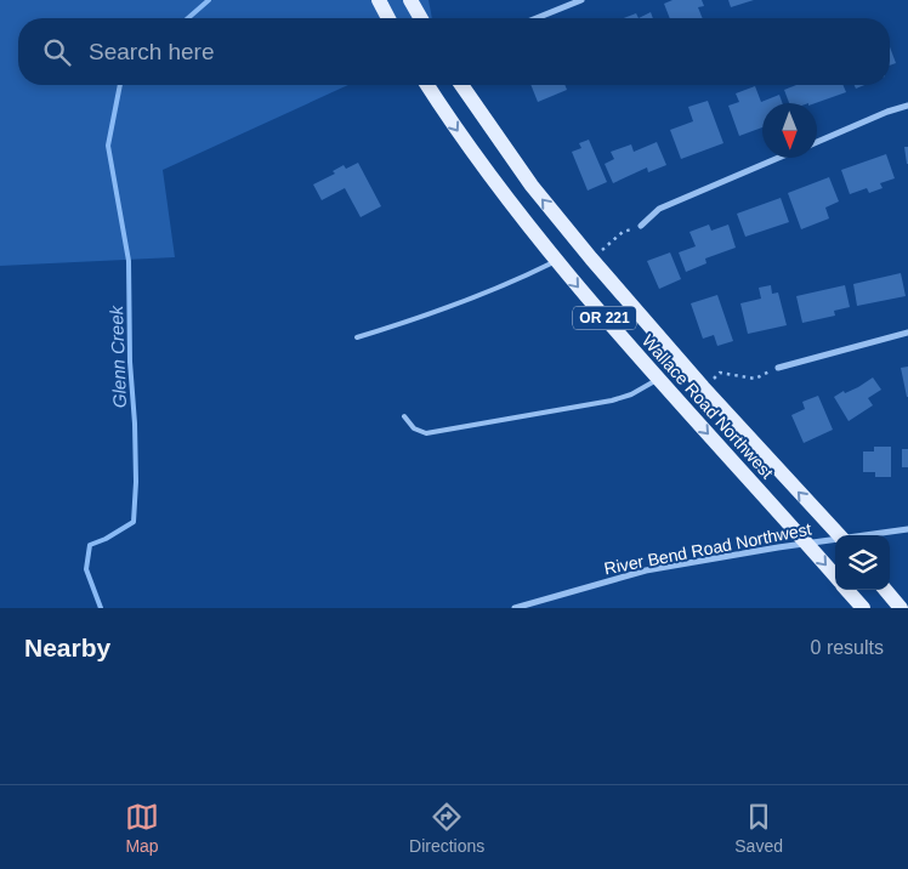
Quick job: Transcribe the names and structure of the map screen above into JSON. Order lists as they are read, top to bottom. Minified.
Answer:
{"streets":{"main road":["OR 221","Wallace Road Northwest"],"street":["River Bend Road Northwest"]},"crossings":[["Wallace Road Northwest","River Bend Road Northwest"]],"water":["Glenn Creek"],"north":"bottom","page":{"search":"Search here","heading":["Nearby","0 results"],"nav":["Map","Directions","Saved"]}}
